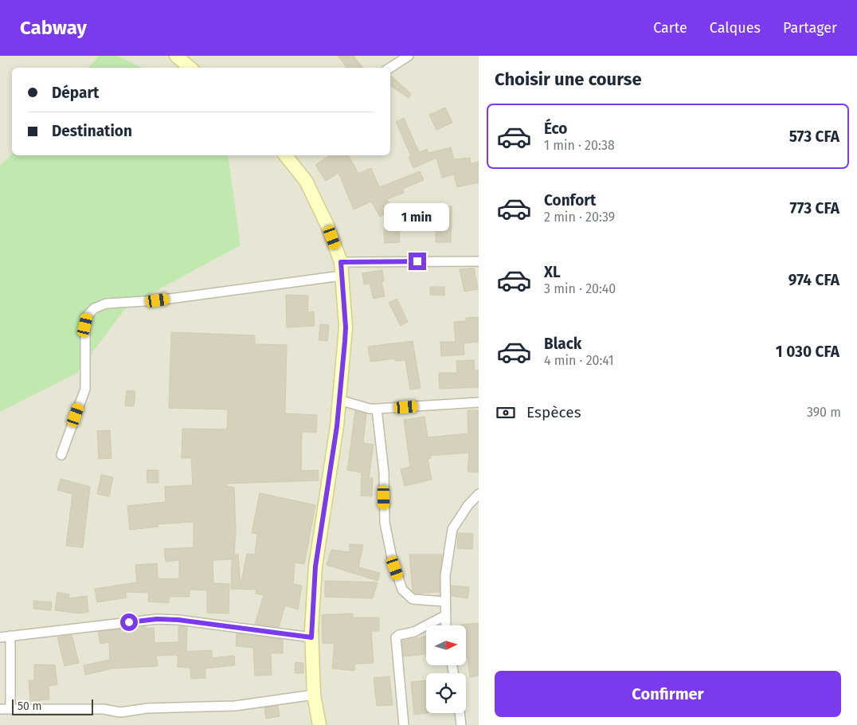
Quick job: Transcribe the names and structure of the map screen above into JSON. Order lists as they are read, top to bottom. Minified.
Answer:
{"scale_bar":"50 m","north":"right","page":{"header":"Cabway","nav":["Carte","Calques","Partager"],"heading":"Choisir une course","banner":["Départ","Destination"],"list":[{"name":"Éco","note":"1 min · 20:38","value":"573 CFA"},{"name":"Confort","note":"2 min · 20:39","value":"773 CFA"},{"name":"XL","note":"3 min · 20:40","value":"974 CFA"},{"name":"Black","note":"4 min · 20:41","value":"1 030 CFA"}],"bubble":"1 min","pay":["Espèces","390 m"],"buttons":"Confirmer","scale":"50 m"}}
